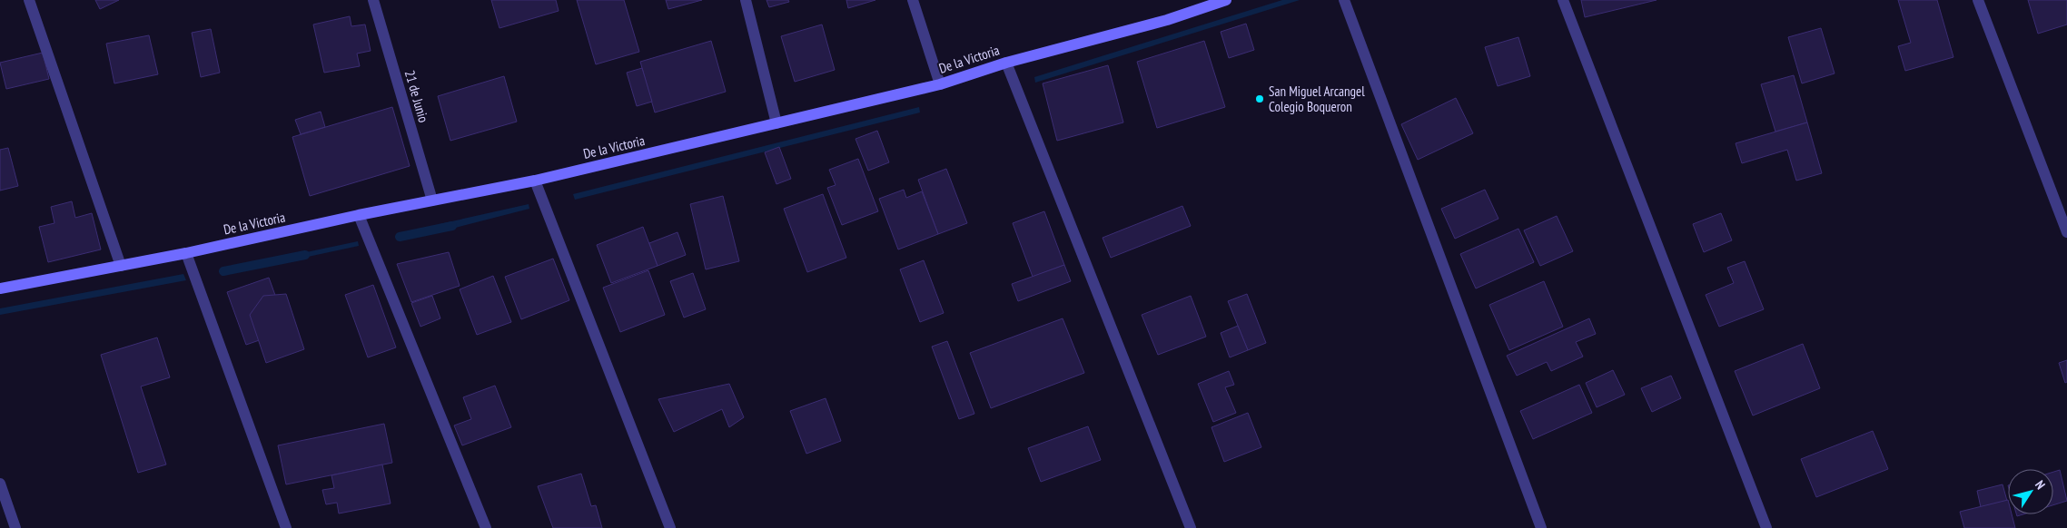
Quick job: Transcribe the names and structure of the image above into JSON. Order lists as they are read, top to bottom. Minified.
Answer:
{"streets":{"main road":["De la Victoria"],"street":["21 de Junio"]},"crossings":[["De la Victoria","21 de Junio"]],"places":["San Miguel Arcangel Colegio Boqueron"],"north":"top right"}
